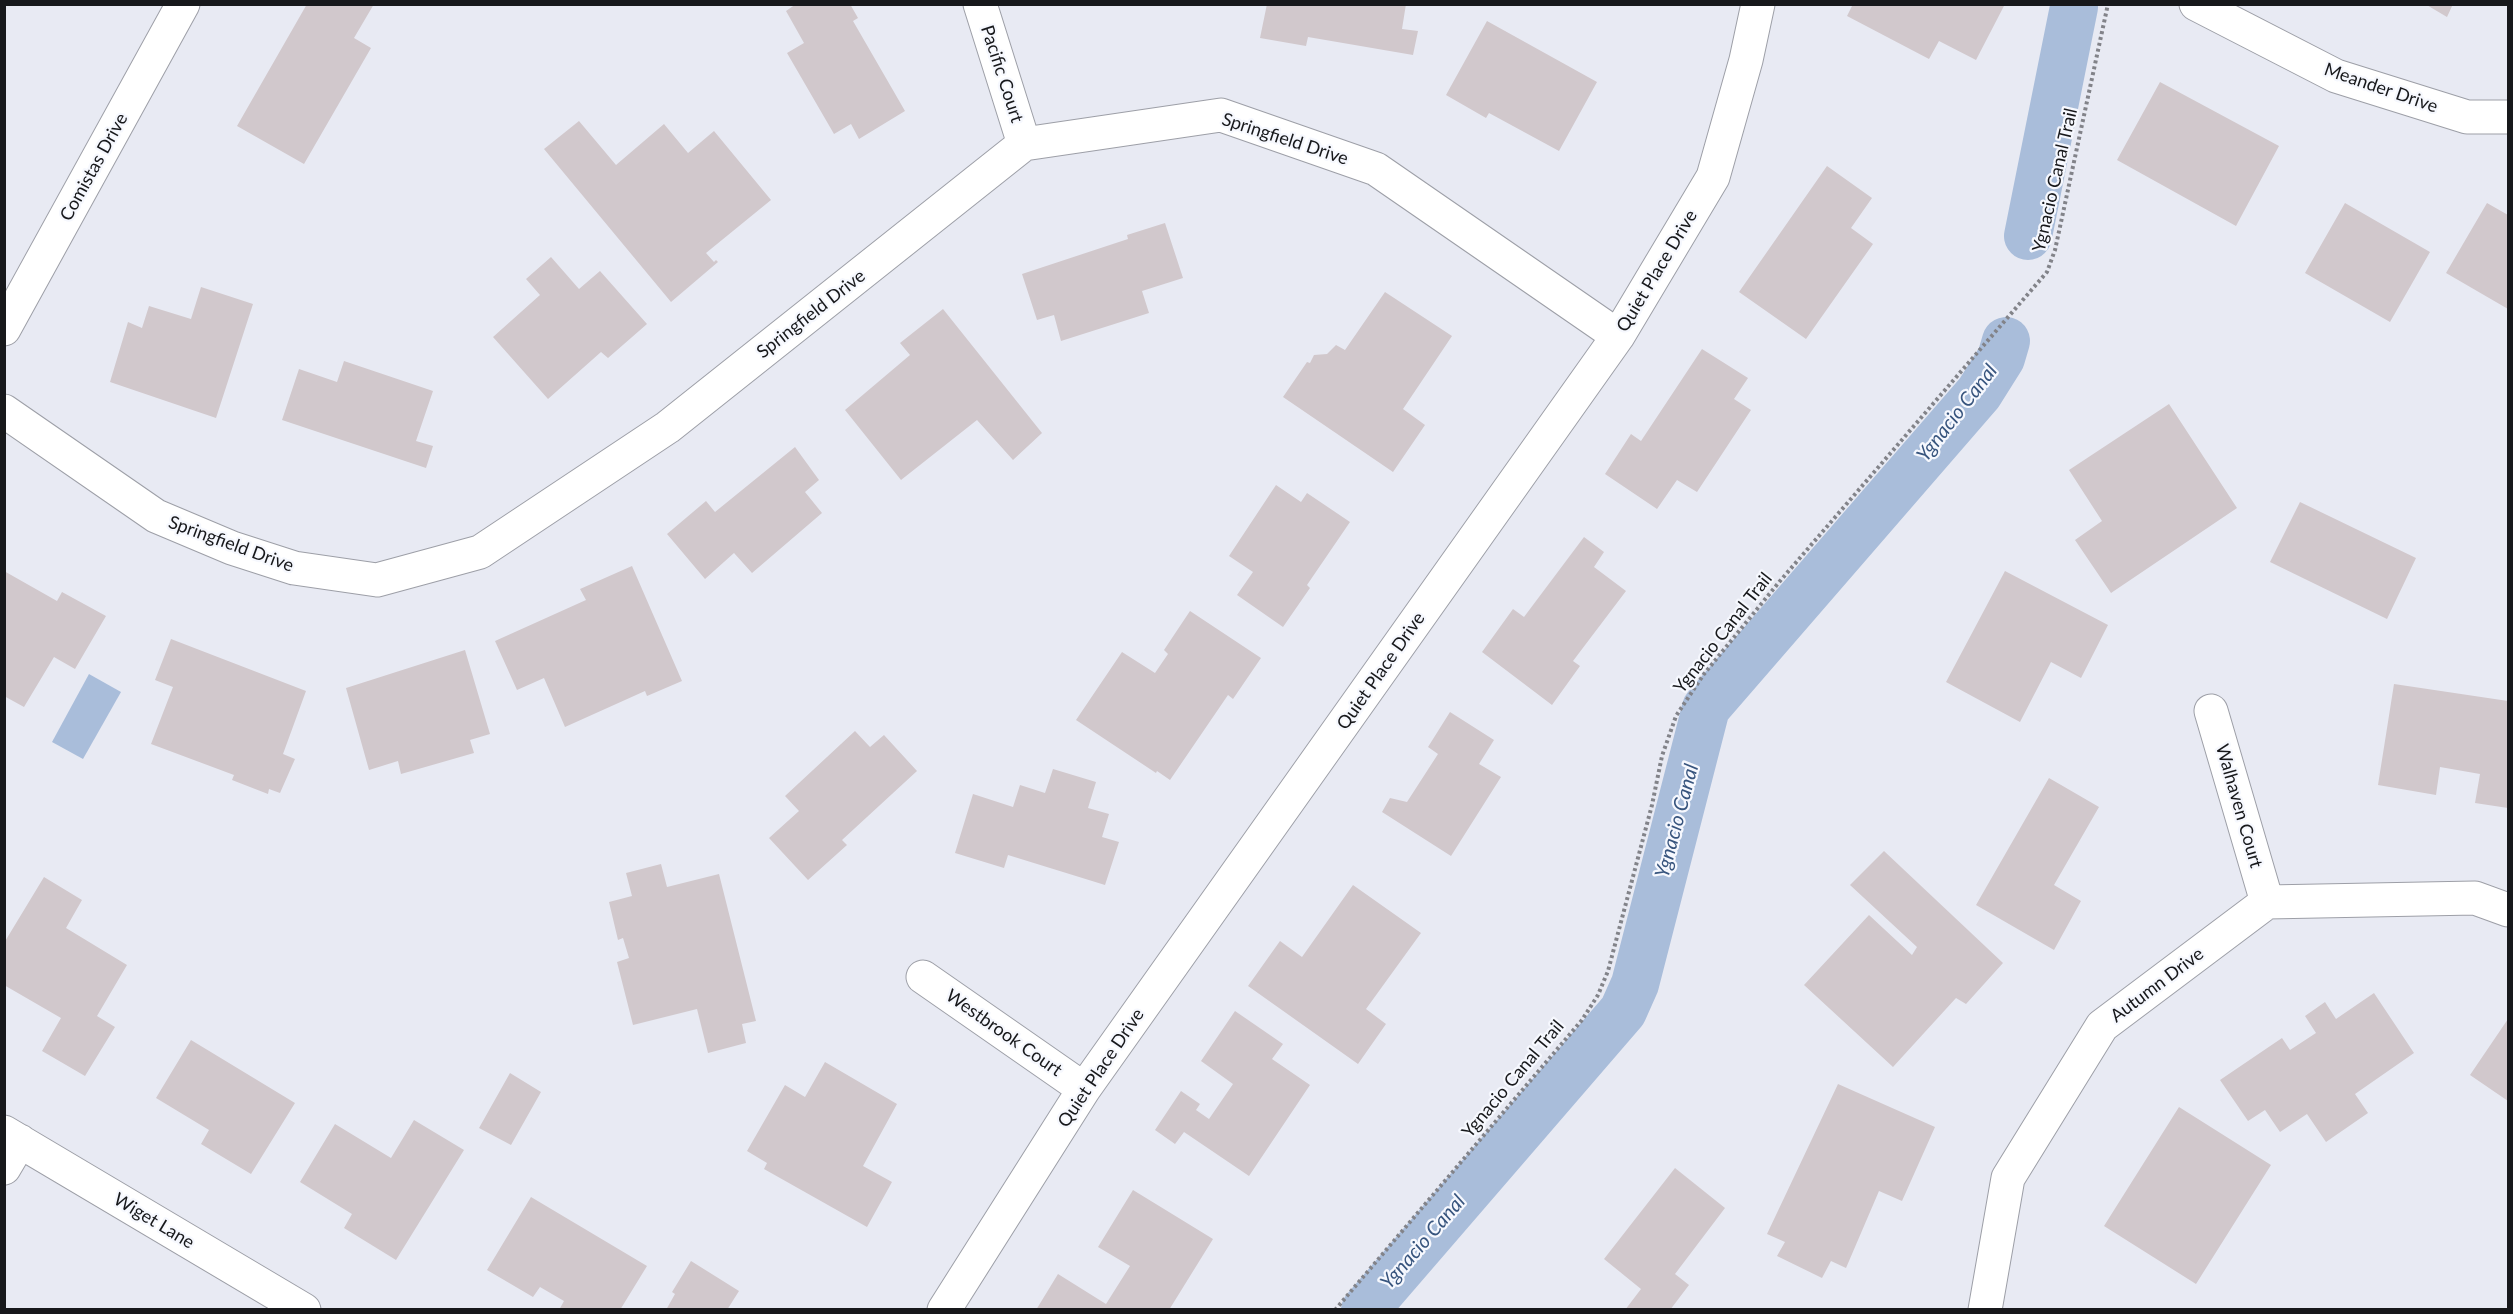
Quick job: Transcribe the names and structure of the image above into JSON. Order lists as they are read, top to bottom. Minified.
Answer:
{"streets":{"street":["Pacific Court","Meander Drive","Springfield Drive","Comistas Drive","Quiet Place Drive","Walhaven Court","Autumn Drive","Westbrook Court","Wiget Lane"],"path":["Ygnacio Canal Trail"]},"crossings":[["Pacific Court","Springfield Drive"],["Springfield Drive","Quiet Place Drive"],["Quiet Place Drive","Westbrook Court"],["Walhaven Court","Autumn Drive"]],"water":["Ygnacio Canal"]}
